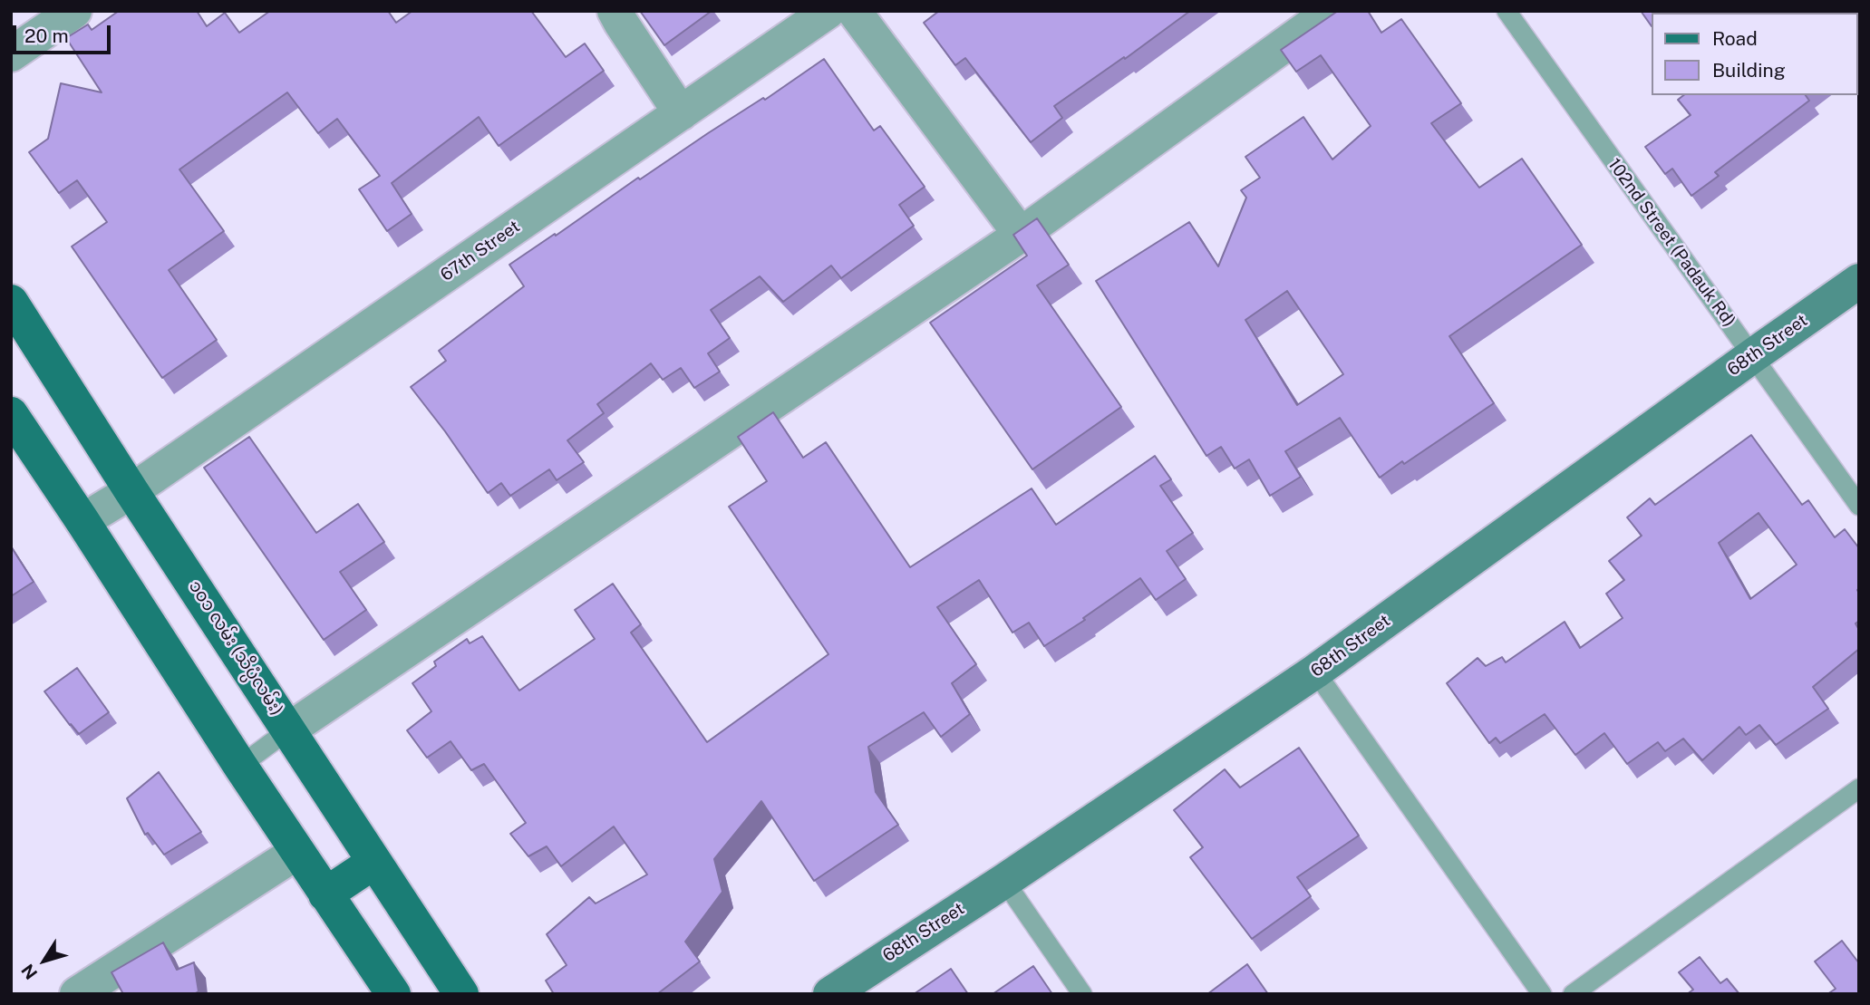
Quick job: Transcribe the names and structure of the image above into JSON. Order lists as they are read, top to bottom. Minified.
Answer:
{"streets":{"main road":["68th Street","၁၀၁ လမ်း (သိပ္ပံလမ်း)"],"street":["67th Street"],"lane":["102nd Street (Padauk Rd)"]},"crossings":[["102nd Street (Padauk Rd)","68th Street"],["67th Street","၁၀၁ လမ်း (သိပ္ပံလမ်း)"]],"legend":["Road","Building"],"scale_bar":"20 m","north":"bottom left"}
